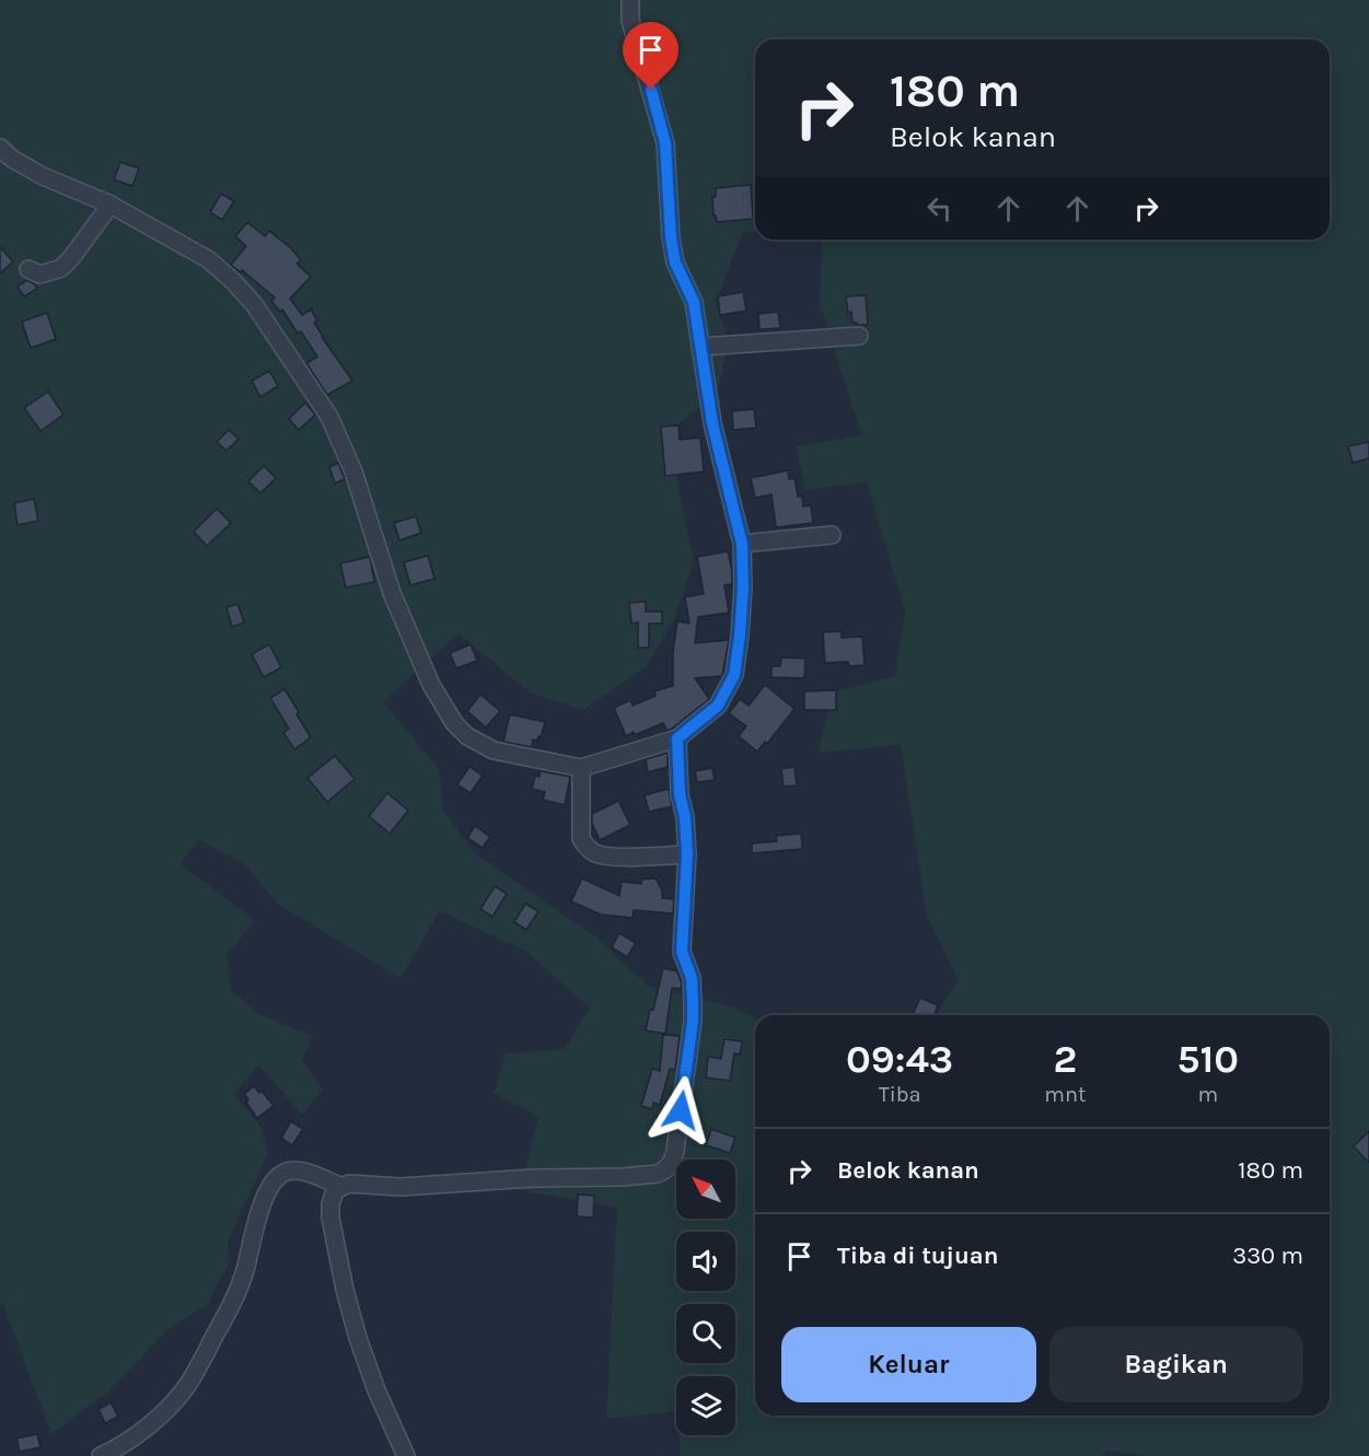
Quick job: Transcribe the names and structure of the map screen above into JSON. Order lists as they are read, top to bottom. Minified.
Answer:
{"north":"top left","page":{"turn":["180 m","Belok kanan"],"eta":["09:43","Tiba","2","mnt","510","m"],"list":[{"name":"Belok kanan","value":"180 m"},{"name":"Tiba di tujuan","value":"330 m"}],"buttons":["Keluar","Bagikan"]}}
